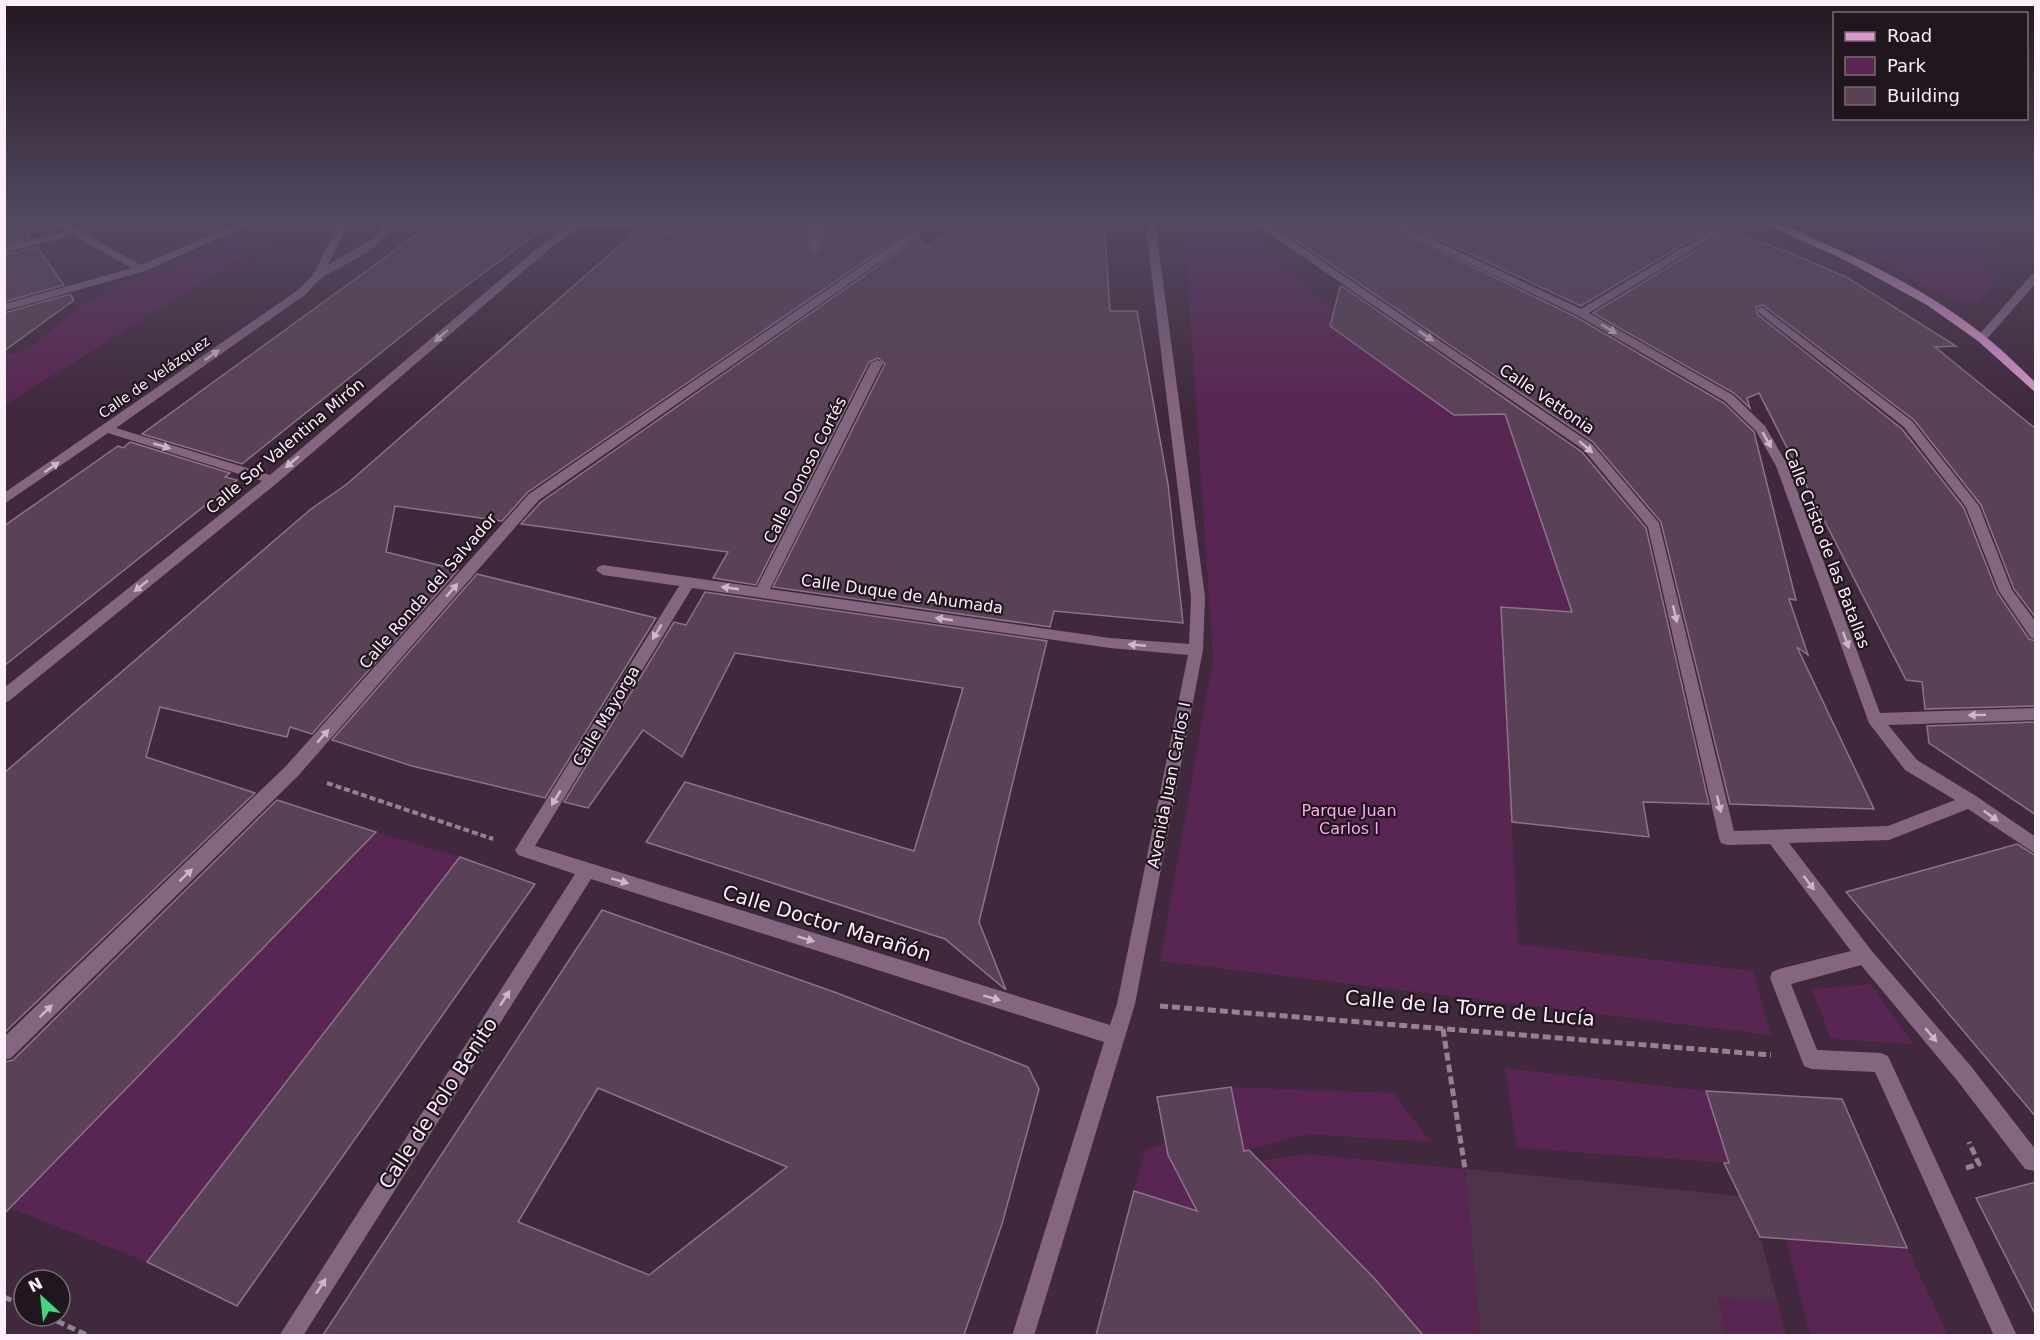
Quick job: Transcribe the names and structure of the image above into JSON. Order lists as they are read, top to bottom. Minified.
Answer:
{"streets":{"street":["Calle de Velázquez","Calle Vettonia","Calle Sor Valentina Mirón","Calle Donoso Cortés","Calle Cristo de las Batallas","Calle Ronda del Salvador","Calle Duque de Ahumada","Calle Mayorga","Avenida Juan Carlos I","Calle Doctor Marañón","Calle de Polo Benito"],"path":["Calle de la Torre de Lucía"]},"crossings":[["Calle Donoso Cortés","Calle Duque de Ahumada"],["Calle Duque de Ahumada","Calle Mayorga"],["Calle Duque de Ahumada","Avenida Juan Carlos I"],["Calle Mayorga","Calle Doctor Marañón"],["Avenida Juan Carlos I","Calle Doctor Marañón"],["Avenida Juan Carlos I","Calle de la Torre de Lucía"],["Calle Doctor Marañón","Calle de Polo Benito"]],"one_way":["Calle de Velázquez","Calle Vettonia","Calle Sor Valentina Mirón","Calle Ronda del Salvador","Calle Duque de Ahumada","Calle Mayorga","Calle Doctor Marañón","Calle de Polo Benito"],"parks":["Parque Juan Carlos I"],"legend":["Road","Park","Building"],"north":"top left"}
